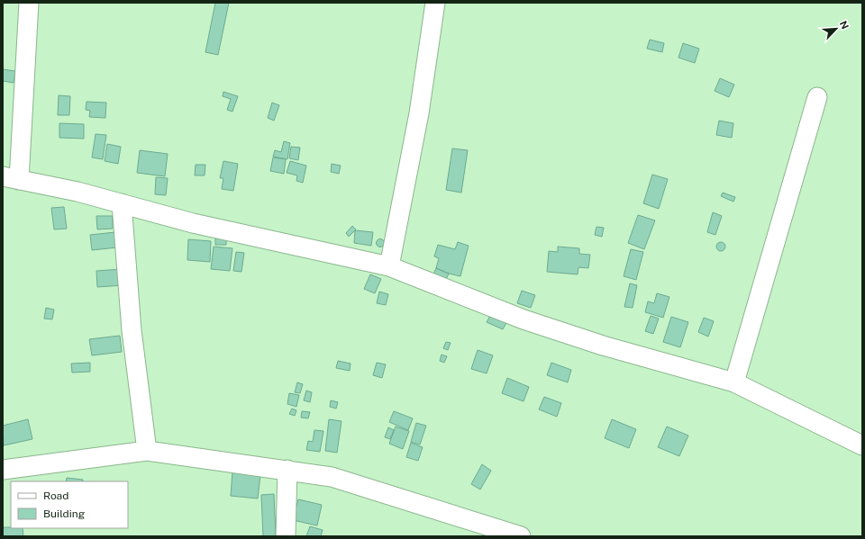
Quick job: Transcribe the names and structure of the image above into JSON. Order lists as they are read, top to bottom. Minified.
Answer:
{"legend":["Road","Building"],"north":"top right"}
